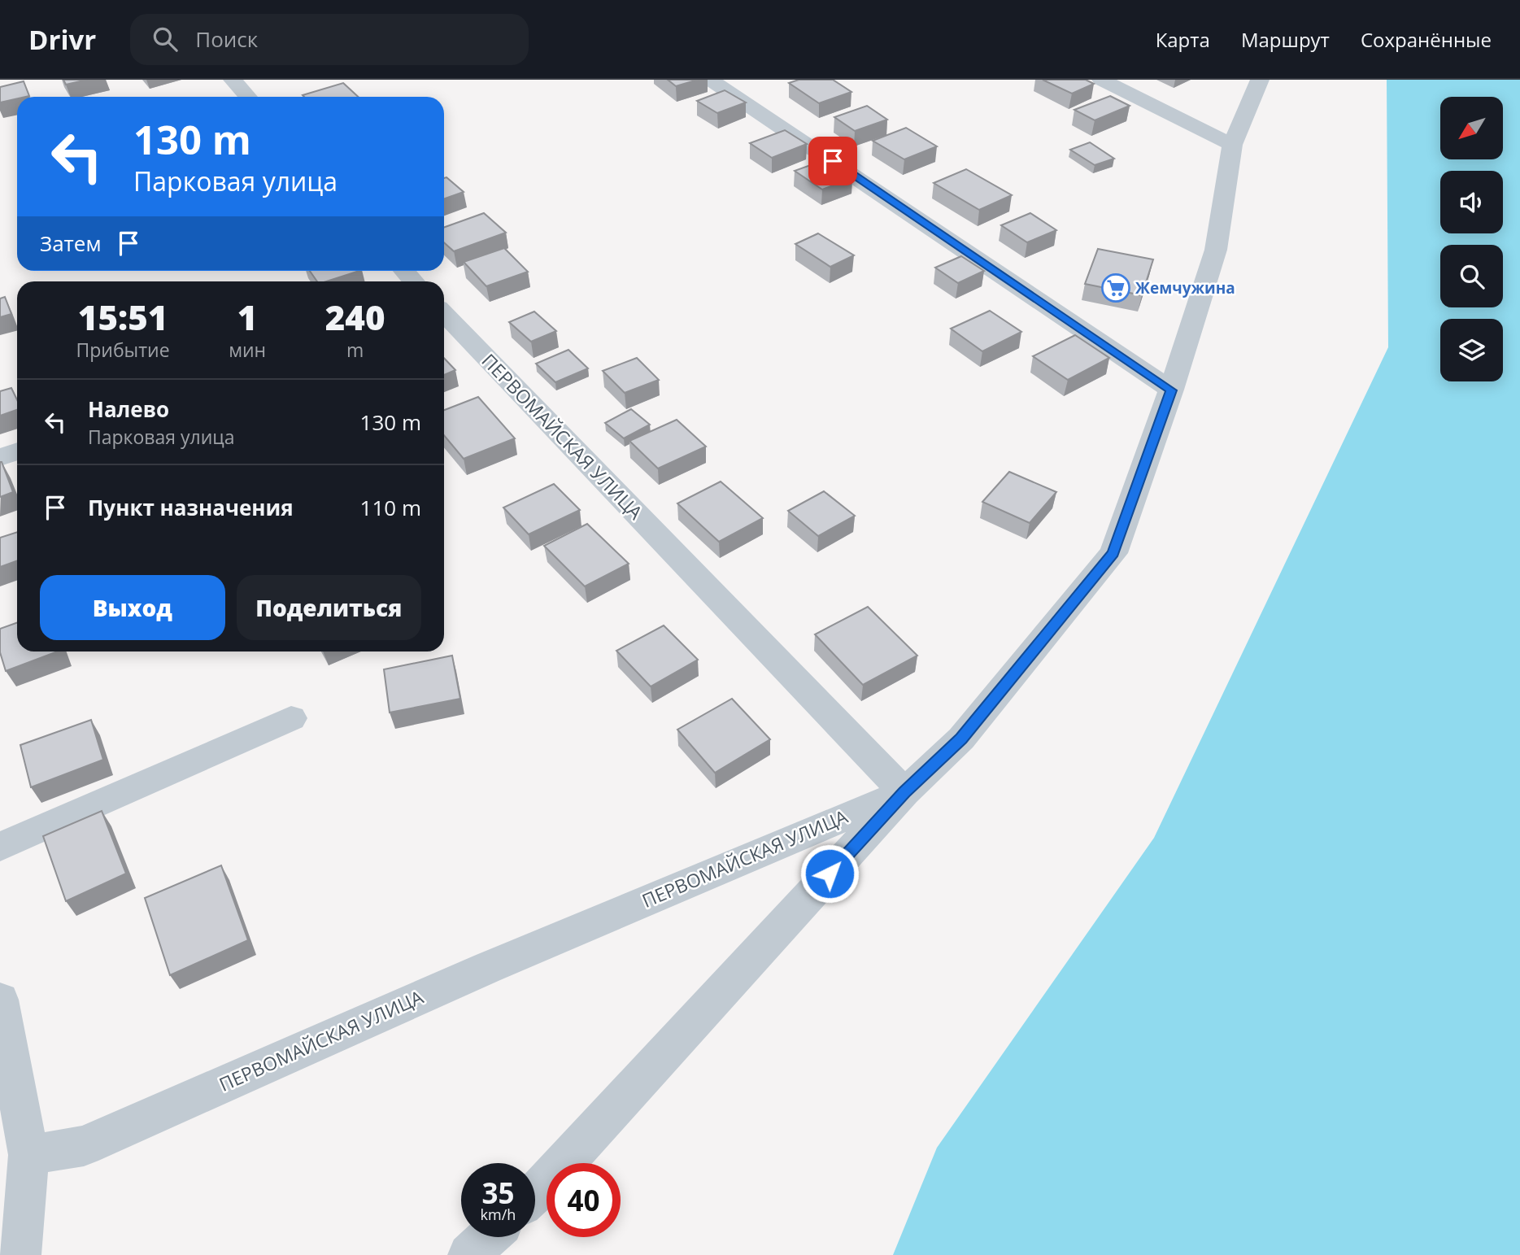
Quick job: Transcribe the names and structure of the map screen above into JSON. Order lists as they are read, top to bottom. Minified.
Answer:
{"streets":{"street":["ПЕРВОМАЙСКАЯ УЛИЦА"]},"places":{"supermarket":["Жемчужина"]},"north":"bottom left","page":{"header":"Drivr","search":"Поиск","nav":["Карта","Маршрут","Сохранённые"],"turn":["130 m","Парковая улица"],"then":"Затем","eta":["15:51","Прибытие","1","мин","240","m"],"list":[{"name":"Налево","note":"Парковая улица","value":"130 m"},{"name":"Пункт назначения","value":"110 m"}],"buttons":["Выход","Поделиться"],"speed":"35 km/h","limit":"40"}}
